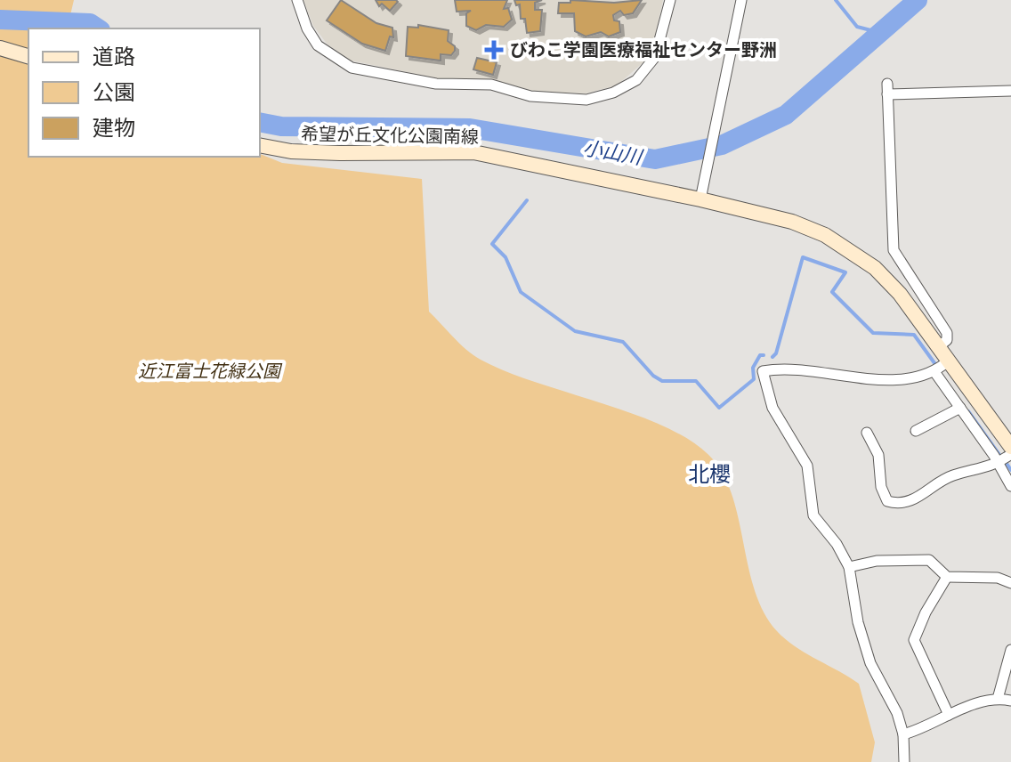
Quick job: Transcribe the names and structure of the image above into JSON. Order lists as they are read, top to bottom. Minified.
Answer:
{"streets":{"main road":["希望が丘文化公園南線"]},"districts":["北櫻"],"water":["小山川"],"parks":["近江富士花緑公園"],"places":{"health":["びわこ学園医療福祉センター野洲"]},"legend":["道路","公園","建物"]}
